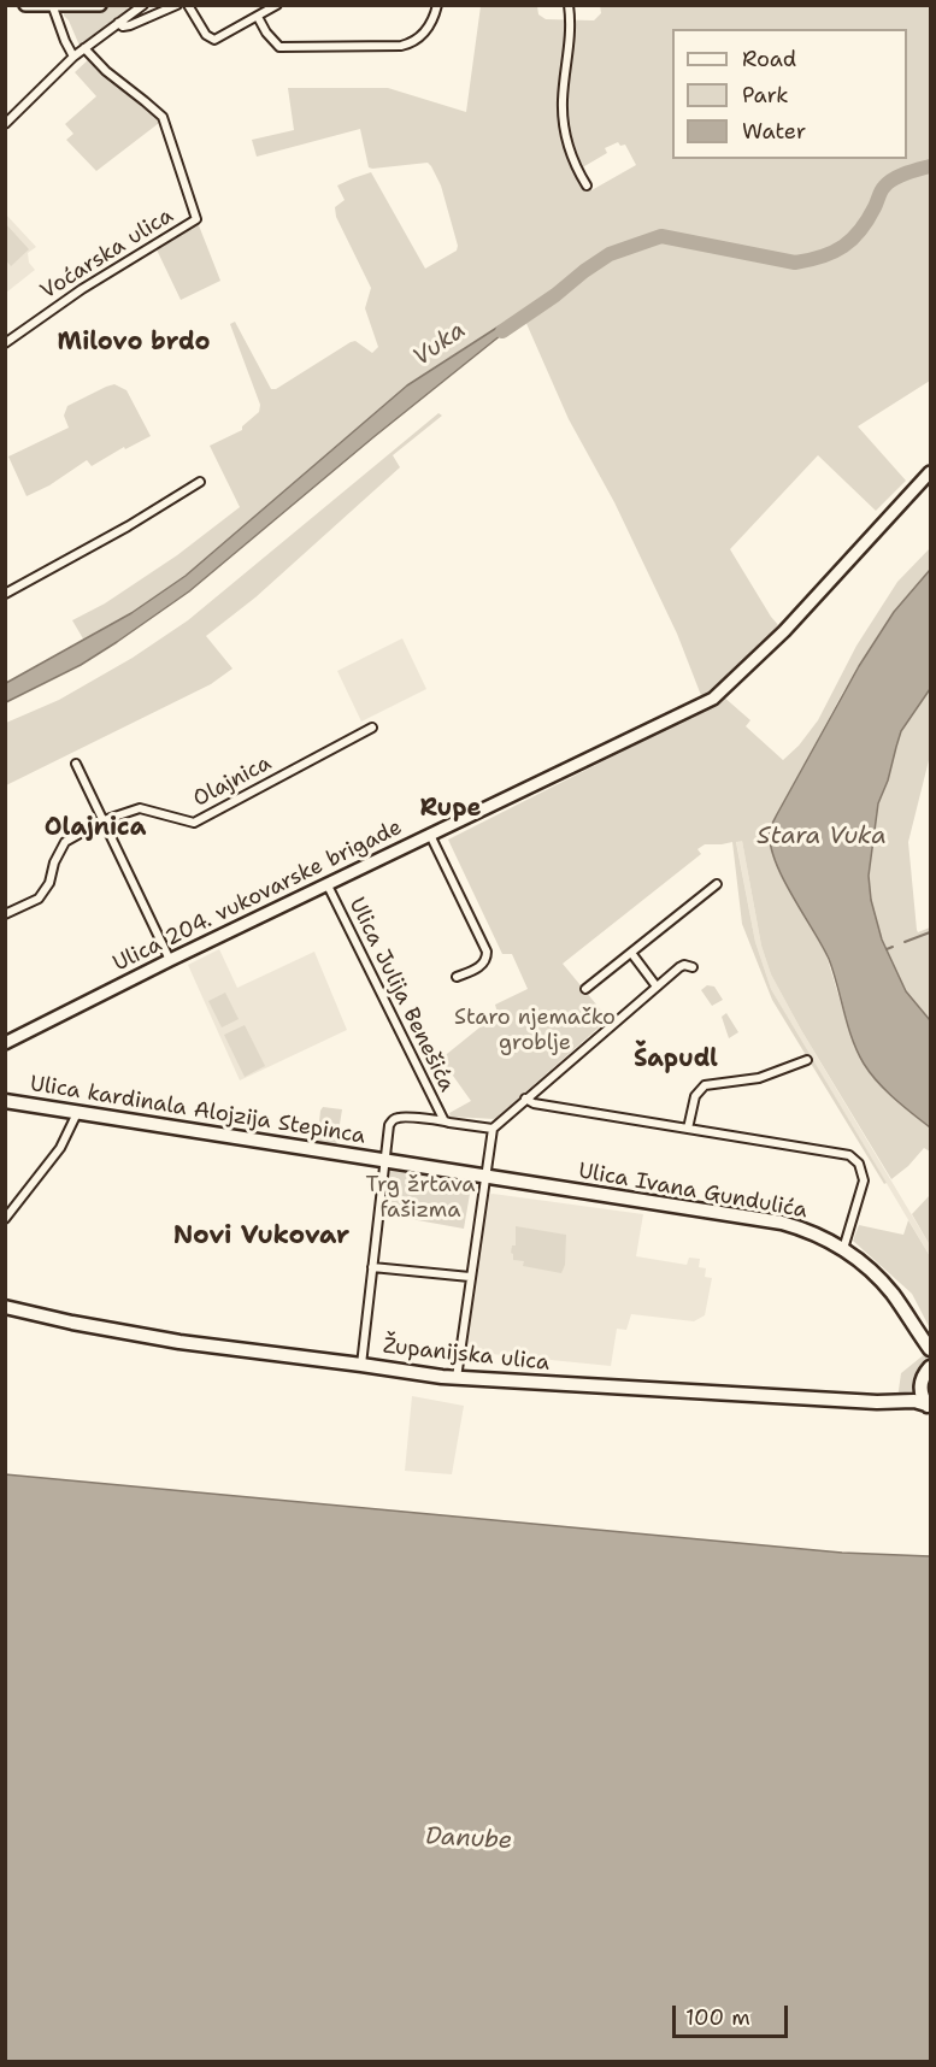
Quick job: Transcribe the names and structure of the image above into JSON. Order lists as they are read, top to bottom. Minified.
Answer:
{"streets":{"main road":["Ulica kardinala Alojzija Stepinca","Ulica Ivana Gundulića","Županijska ulica"],"street":["Voćarska ulica","Olajnica","Ulica 204. vukovarske brigade","Ulica Julija Benešića"]},"crossings":[["Ulica 204. vukovarske brigade","Ulica Julija Benešića"]],"districts":["Milovo brdo","Rupe","Olajnica","Šapudl","Novi Vukovar"],"water":["Vuka","Stara Vuka","Danube"],"parks":["Staro njemačko groblje","Trg žrtava fašizma"],"legend":["Road","Park","Water"],"scale_bar":"100 m"}
